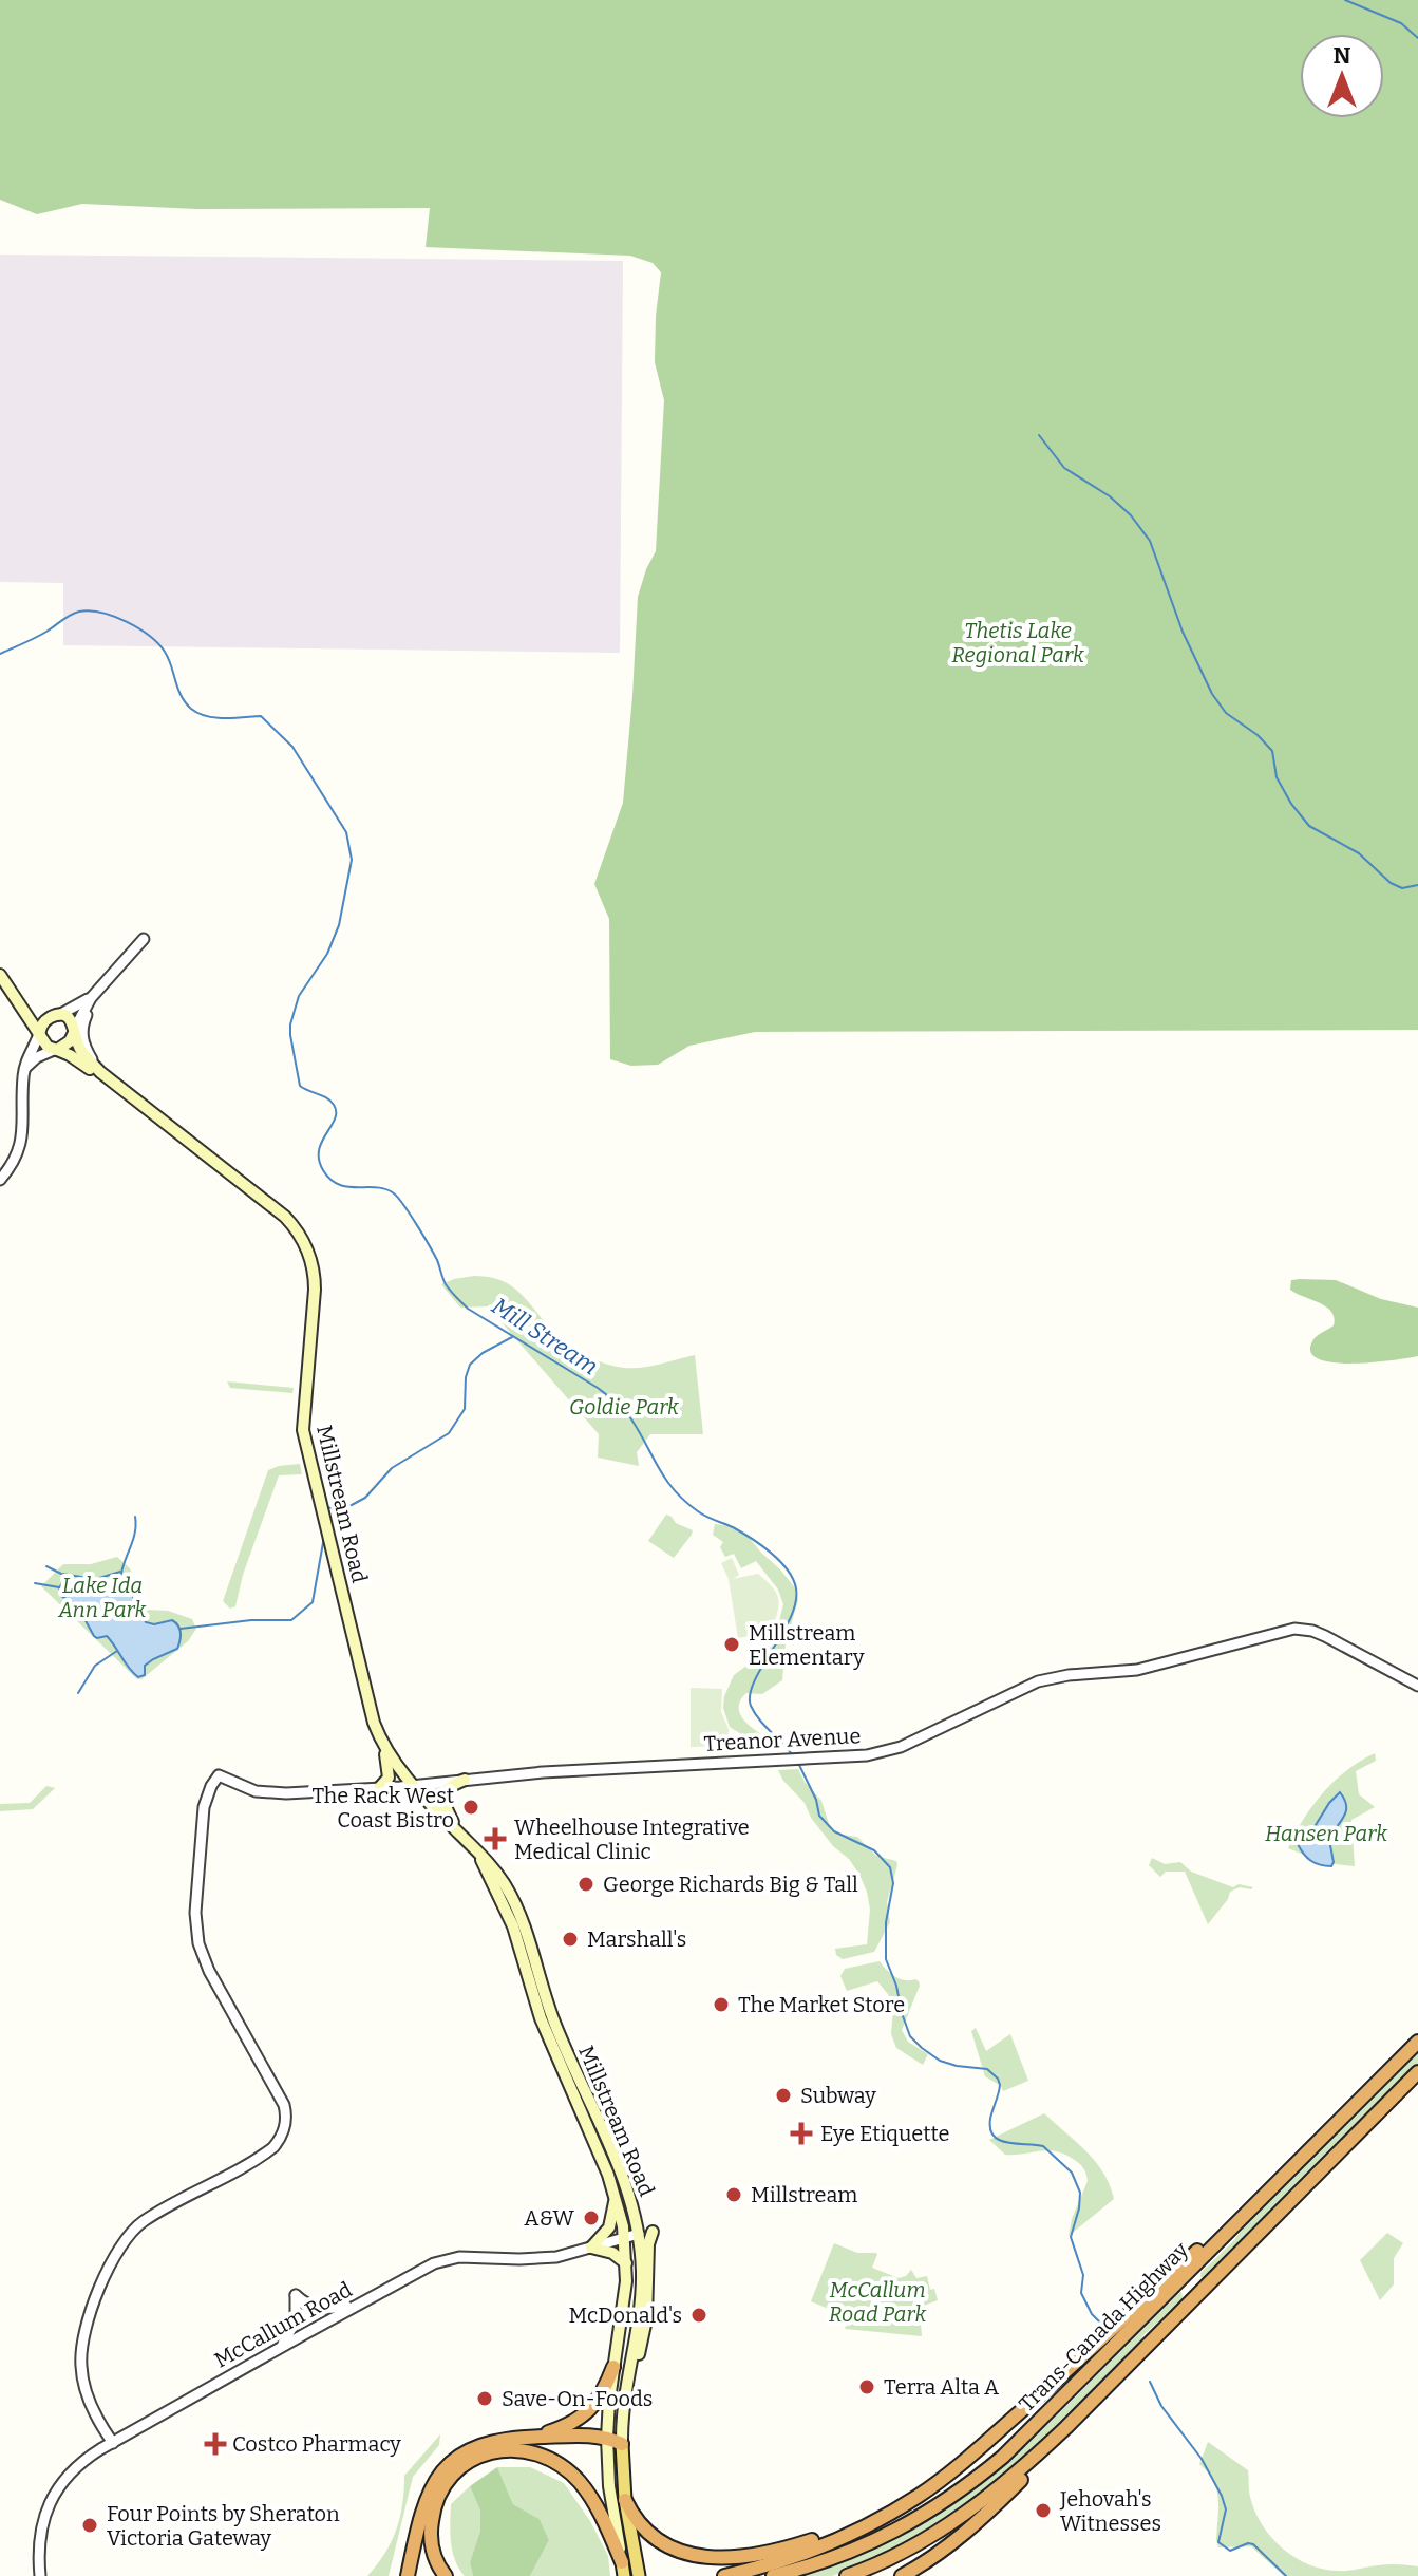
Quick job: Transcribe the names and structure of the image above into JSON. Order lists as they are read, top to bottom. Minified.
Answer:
{"streets":{"highway":["Trans-Canada Highway"],"main road":["Millstream Road"],"street":["Treanor Avenue","McCallum Road"]},"crossings":[["Millstream Road","Treanor Avenue"],["Millstream Road","McCallum Road"],["Treanor Avenue","McCallum Road"]],"water":["Mill Stream"],"parks":["Thetis Lake Regional Park","Goldie Park","Lake Ida Ann Park","Hansen Park","McCallum Road Park"],"places":{"other":["Millstream Elementary","The Rack West Coast Bistro","George Richards Big & Tall","Marshall's","The Market Store","Subway","Millstream","A&W","McDonald's","Terra Alta A","Save-On-Foods","Jehovah's Witnesses","Four Points by Sheraton Victoria Gateway"],"health":["Wheelhouse Integrative Medical Clinic","Eye Etiquette","Costco Pharmacy"]},"north":"top"}
